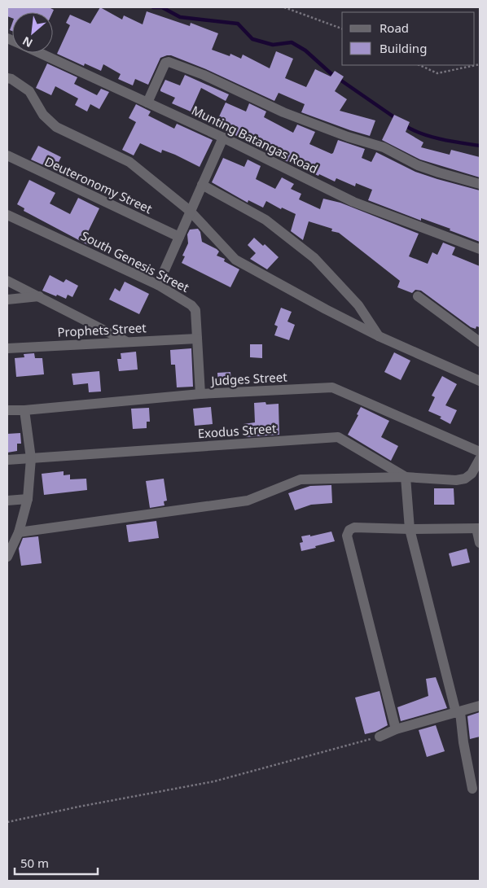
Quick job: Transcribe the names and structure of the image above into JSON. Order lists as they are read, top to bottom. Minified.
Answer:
{"streets":{"street":["Munting Batangas Road","Deuteronomy Street","South Genesis Street","Prophets Street","Judges Street","Exodus Street"]},"crossings":[["South Genesis Street","Prophets Street"],["South Genesis Street","Judges Street"]],"legend":["Road","Building"],"scale_bar":"50 m","north":"bottom left"}
